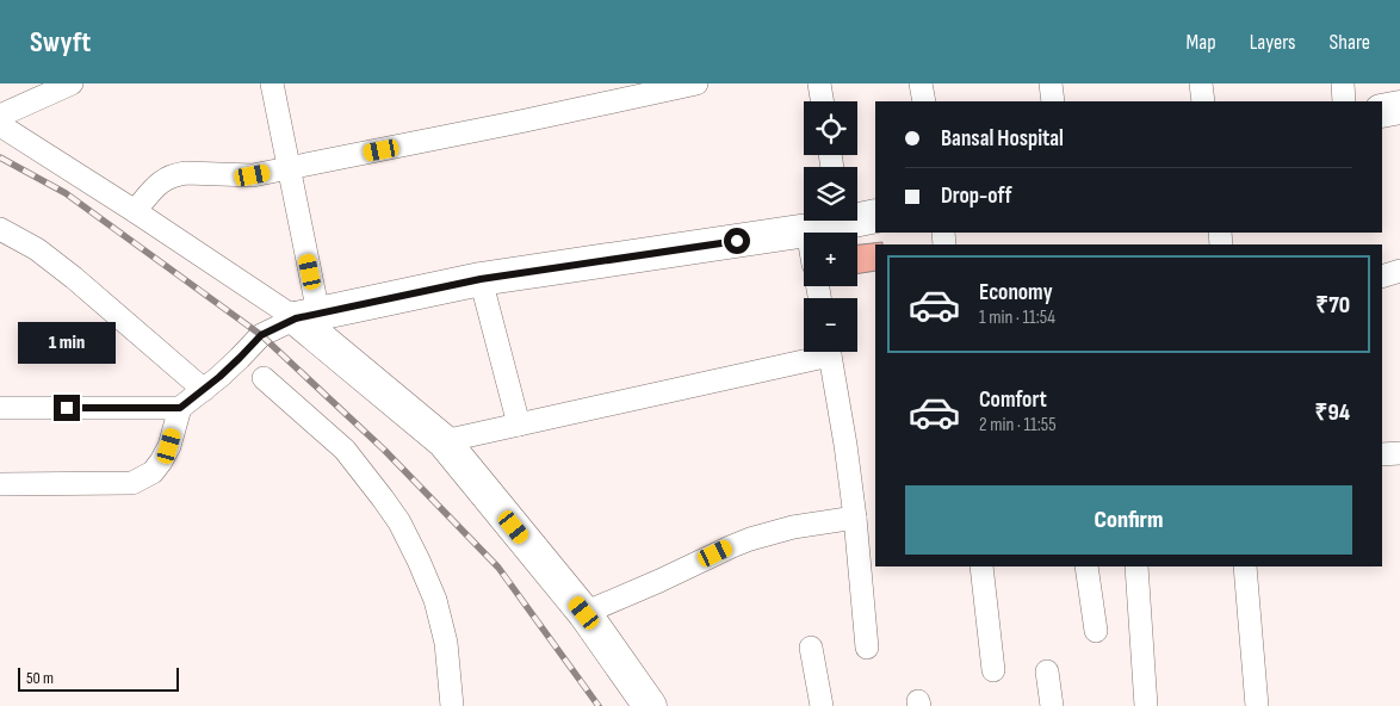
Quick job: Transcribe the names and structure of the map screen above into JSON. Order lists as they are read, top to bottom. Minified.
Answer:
{"scale_bar":"50 m","page":{"header":"Swyft","nav":["Map","Layers","Share"],"map_buttons":["+","−"],"banner":["Bansal Hospital","Drop-off"],"list":[{"name":"Economy","note":"1 min · 11:54","value":"₹70"},{"name":"Comfort","note":"2 min · 11:55","value":"₹94"}],"bubble":"1 min","buttons":"Confirm","scale":"50 m"}}
